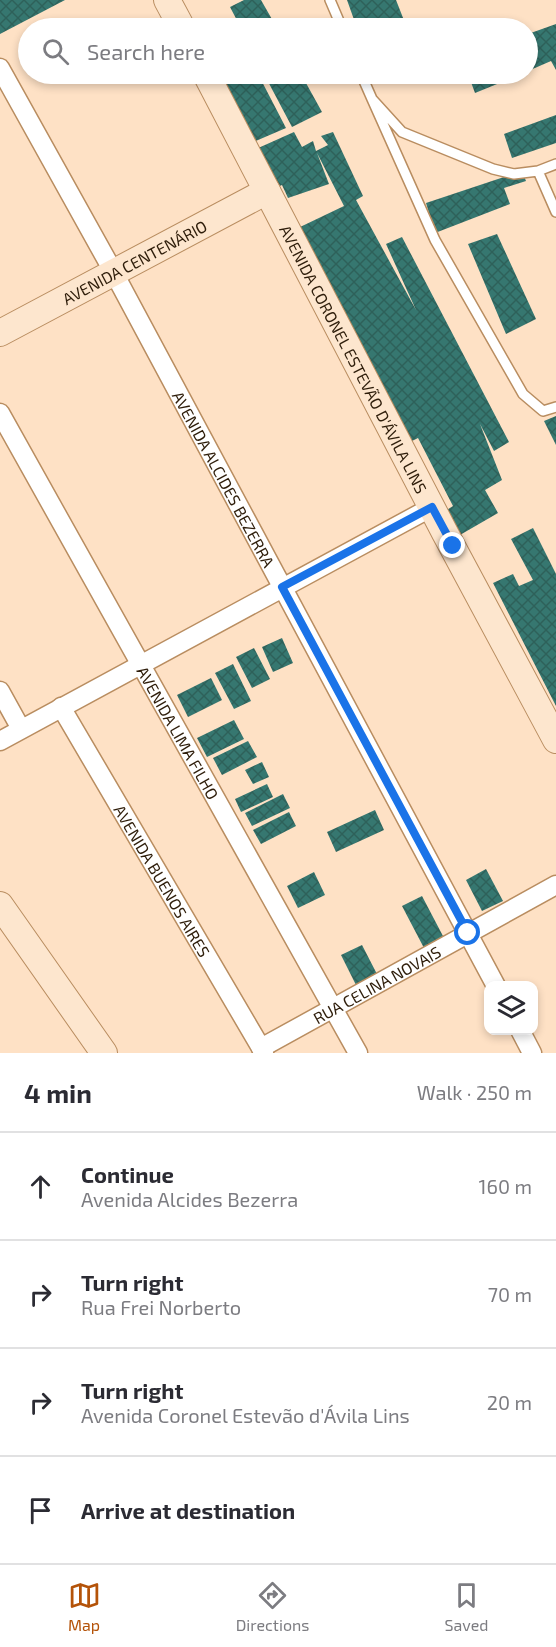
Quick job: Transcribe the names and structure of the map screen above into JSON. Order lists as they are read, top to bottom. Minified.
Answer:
{"streets":{"street":["AVENIDA CENTENÁRIO","AVENIDA CORONEL ESTEVÃO D'ÁVILA LINS","AVENIDA ALCIDES BEZERRA","AVENIDA LIMA FILHO","AVENIDA BUENOS AIRES","RUA CELINA NOVAIS"]},"crossings":[["AVENIDA CENTENÁRIO","AVENIDA CORONEL ESTEVÃO D'ÁVILA LINS"],["AVENIDA CENTENÁRIO","AVENIDA ALCIDES BEZERRA"],["AVENIDA ALCIDES BEZERRA","RUA CELINA NOVAIS"],["AVENIDA LIMA FILHO","RUA CELINA NOVAIS"],["AVENIDA BUENOS AIRES","RUA CELINA NOVAIS"]],"page":{"search":"Search here","heading":["4 min","Walk · 250 m"],"list":[["Continue","Avenida Alcides Bezerra","160 m"],["Turn right","Rua Frei Norberto","70 m"],["Turn right","Avenida Coronel Estevão d'Ávila Lins","20 m"],"Arrive at destination"],"nav":["Map","Directions","Saved"]}}
